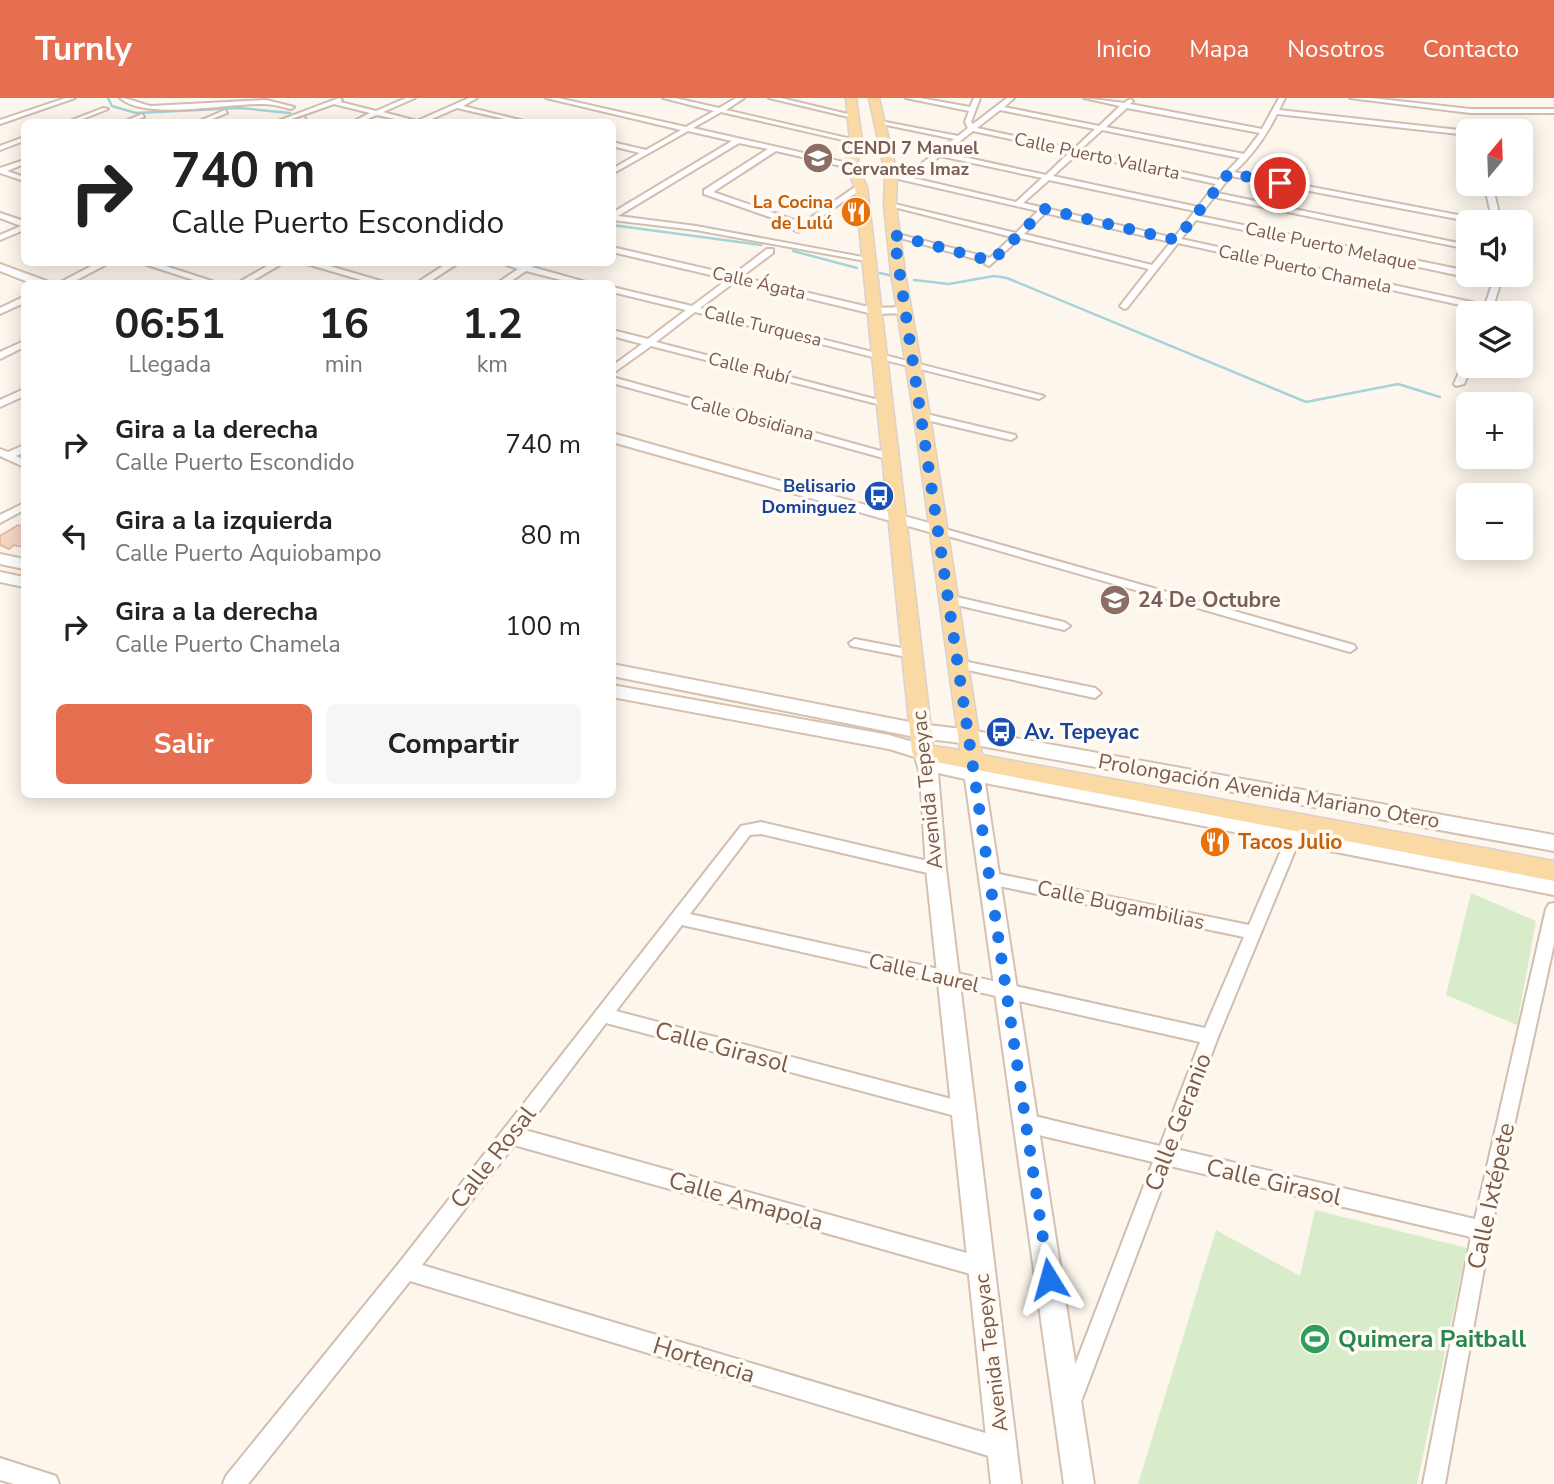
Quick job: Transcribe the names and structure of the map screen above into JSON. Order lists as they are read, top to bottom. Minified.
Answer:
{"streets":{"main road":["Avenida Tepeyac","Prolongación Avenida Mariano Otero"],"street":["Calle Puerto Vallarta","Calle Puerto Melaque","Calle Puerto Chamela","Calle Ágata","Calle Turquesa","Calle Rubí","Calle Obsidiana","Calle Bugambilias","Calle Laurel","Calle Girasol","Calle Geranio","Calle Rosal","Calle Ixtépete","Calle Amapola","Hortencia"]},"crossings":[["Calle Puerto Chamela","Avenida Tepeyac"],["Calle Ágata","Avenida Tepeyac"],["Calle Turquesa","Avenida Tepeyac"],["Calle Rubí","Avenida Tepeyac"],["Calle Obsidiana","Avenida Tepeyac"],["Avenida Tepeyac","Prolongación Avenida Mariano Otero"],["Avenida Tepeyac","Calle Laurel"],["Avenida Tepeyac","Calle Girasol"],["Avenida Tepeyac","Calle Rosal"],["Avenida Tepeyac","Calle Amapola"],["Avenida Tepeyac","Hortencia"],["Prolongación Avenida Mariano Otero","Calle Geranio"],["Calle Bugambilias","Calle Geranio"],["Calle Laurel","Calle Geranio"],["Calle Laurel","Calle Rosal"],["Calle Girasol","Calle Geranio"],["Calle Girasol","Calle Rosal"],["Calle Girasol","Calle Ixtépete"],["Calle Rosal","Calle Amapola"],["Calle Rosal","Hortencia"]],"places":{"school or university":["CENDI 7 Manuel Cervantes Imaz","24 De Octubre"],"restaurant":["La Cocina de Lulú","Tacos Julio"],"bus stop":["Belisario Dominguez","Av. Tepeyac"],"sports":["Quimera Paitball"]},"north":"top","page":{"header":"Turnly","nav":["Inicio","Mapa","Nosotros","Contacto"],"map_buttons":["+","−"],"turn":["740 m","Calle Puerto Escondido"],"eta":["06:51","Llegada","16","min","1.2","km"],"list":[{"name":"Gira a la derecha","note":"Calle Puerto Escondido","value":"740 m"},{"name":"Gira a la izquierda","note":"Calle Puerto Aquiobampo","value":"80 m"},{"name":"Gira a la derecha","note":"Calle Puerto Chamela","value":"100 m"}],"buttons":["Salir","Compartir"]}}
